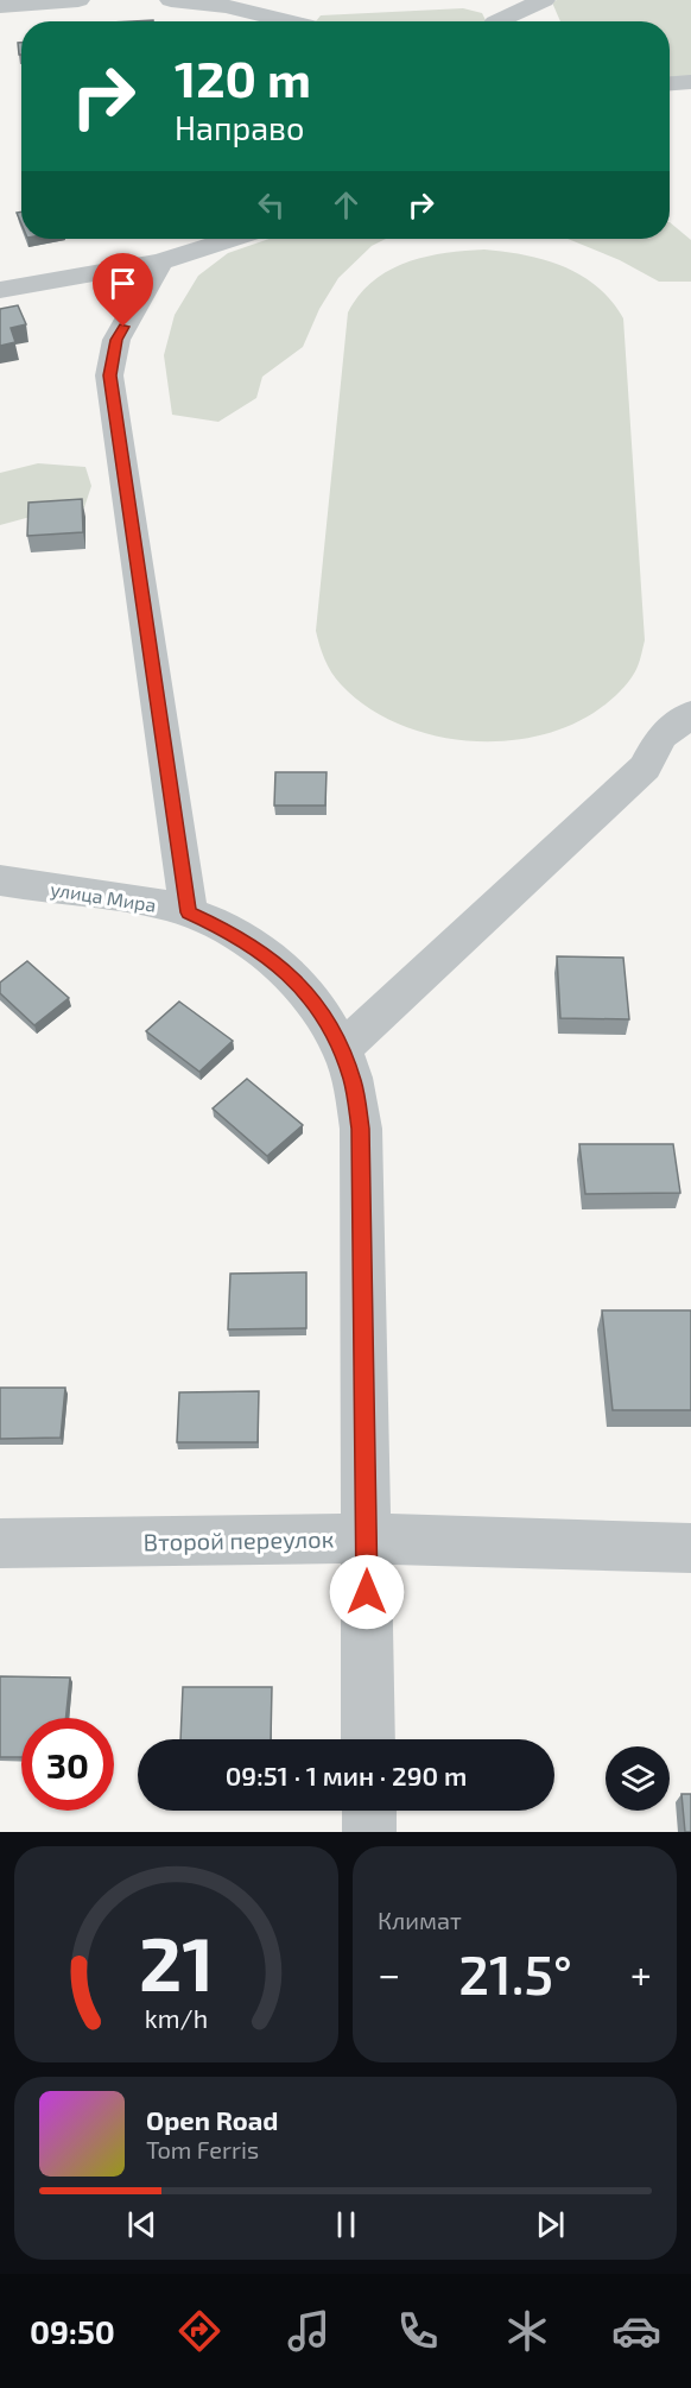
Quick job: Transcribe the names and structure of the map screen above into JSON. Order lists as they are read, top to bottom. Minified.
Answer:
{"streets":{"street":["улица Мира","Второй переулок"]},"crossings":[["улица Мира","Второй переулок"]],"page":{"turn":["120 m","Направо"],"limit":"30","trip":"09:51 · 1 мин · 290 m","tile":"Климат","heat":["−","21.5°","+"],"song":["Open Road","Tom Ferris"],"tabs":"09:50","gauge":["21","km/h"]}}
